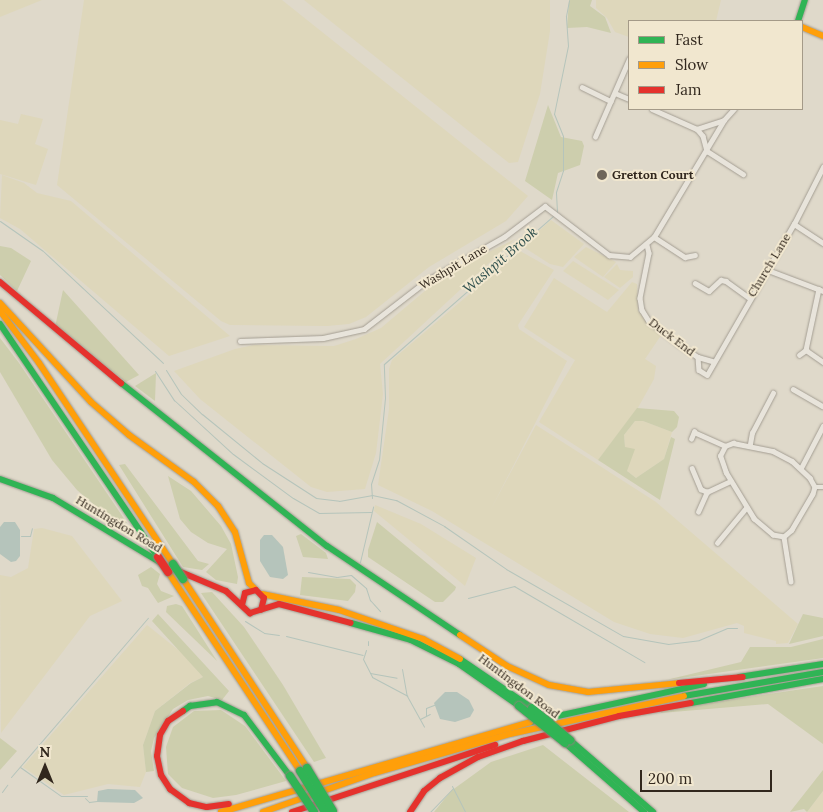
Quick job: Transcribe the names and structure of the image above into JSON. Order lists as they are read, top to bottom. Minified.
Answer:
{"streets":{"main road":["Huntingdon Road"],"street":["Church Lane","Washpit Lane","Duck End"]},"crossings":[["Church Lane","Duck End"],["Washpit Lane","Duck End"]],"water":["Washpit Brook"],"places":["Gretton Court"],"legend":["Fast","Slow","Jam"],"scale_bar":"200 m","north":"top"}
